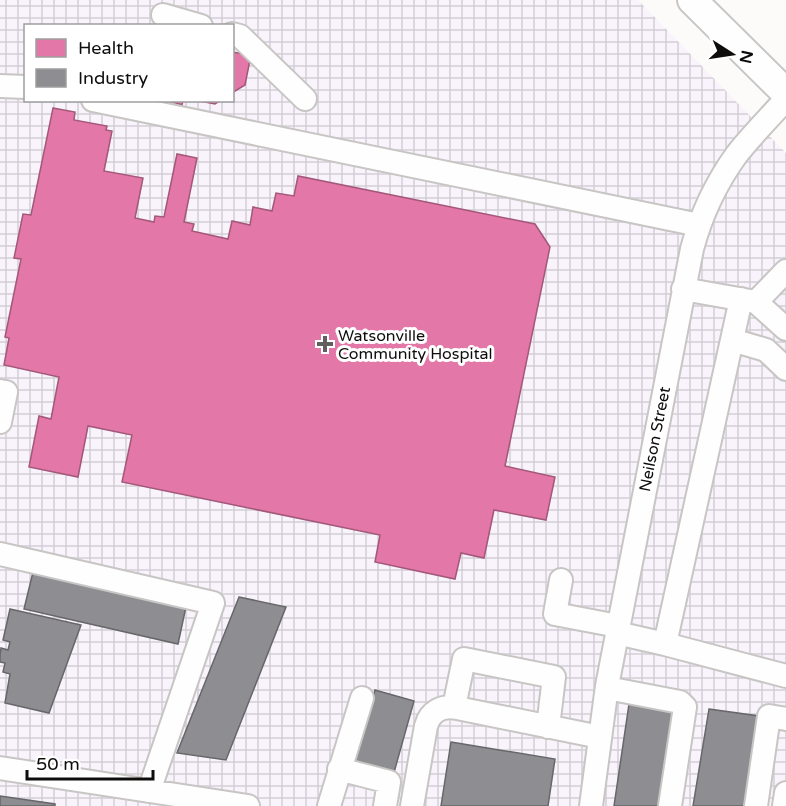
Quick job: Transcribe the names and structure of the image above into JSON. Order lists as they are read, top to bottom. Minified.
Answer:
{"streets":{"street":["Neilson Street"]},"places":{"health":["Watsonville Community Hospital"]},"legend":["Health","Industry"],"scale_bar":"50 m","north":"right"}
